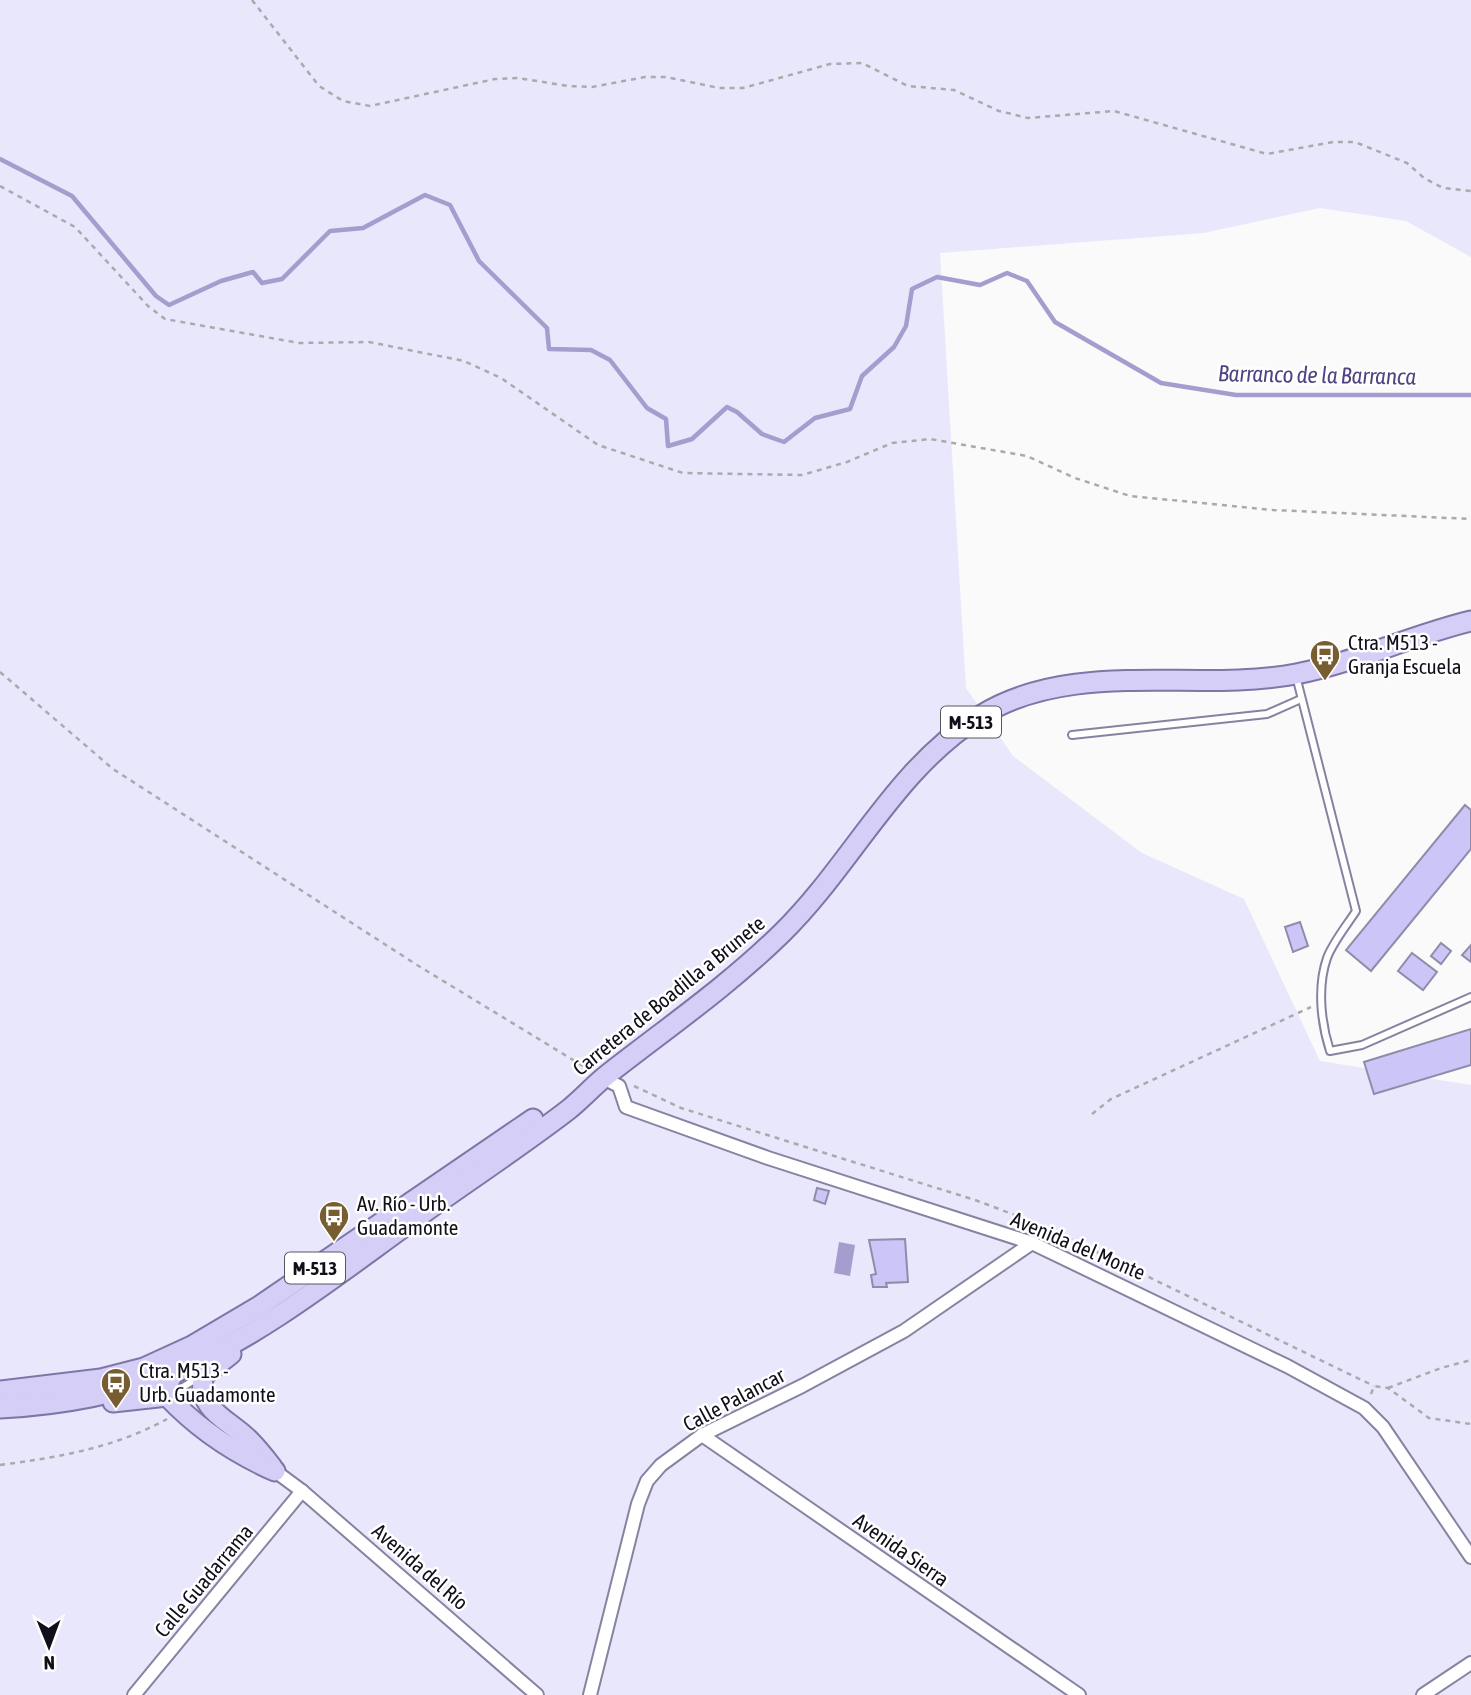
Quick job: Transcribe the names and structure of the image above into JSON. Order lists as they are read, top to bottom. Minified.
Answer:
{"streets":{"main road":["M-513","Carretera de Boadilla a Brunete"],"street":["Avenida del Monte","Calle Palancar","Avenida Sierra","Avenida del Río","Calle Guadarrama"]},"crossings":[["M-513","Carretera de Boadilla a Brunete"],["M-513","Avenida del Monte"],["Carretera de Boadilla a Brunete","Avenida del Monte"],["Avenida del Monte","Calle Palancar"],["Calle Palancar","Avenida Sierra"],["Avenida del Río","Calle Guadarrama"]],"water":["Barranco de la Barranca"],"places":{"bus stop":["Ctra. M513 - Granja Escuela","Av. Río - Urb. Guadamonte","Ctra. M513 - Urb. Guadamonte"]},"north":"bottom"}
